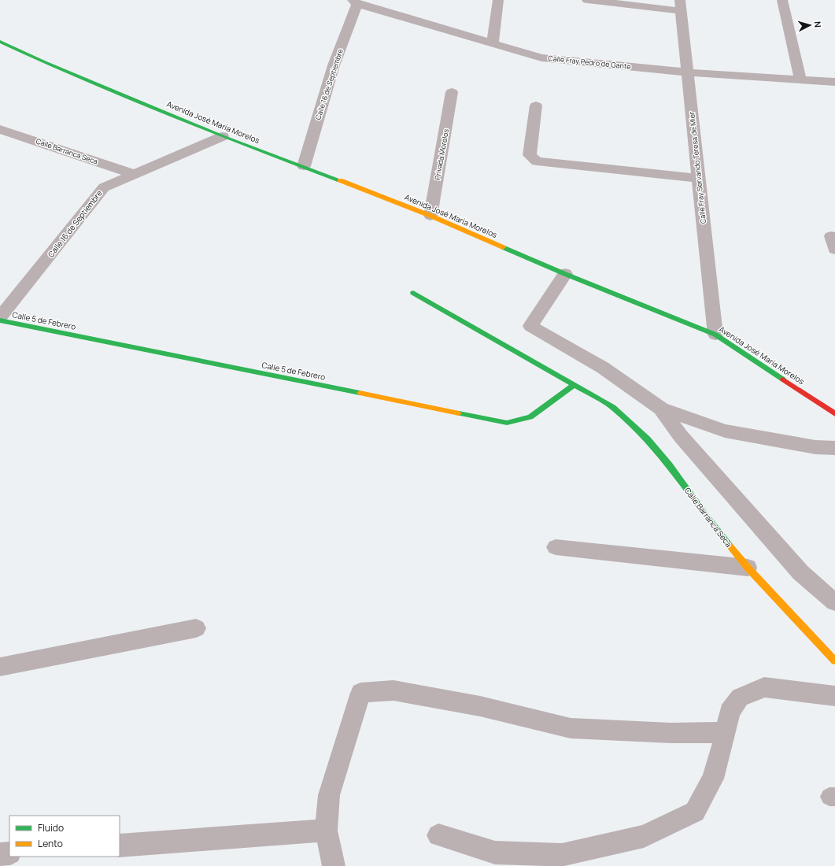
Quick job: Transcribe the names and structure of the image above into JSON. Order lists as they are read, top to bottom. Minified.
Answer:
{"streets":{"main road":["Avenida José María Morelos","Calle Barranca Seca","Calle 5 de Febrero"],"street":["Calle Fray Pedro de Gante","Calle 16 de Septiembre","Privada Morelos","Calle Fray Servando Teresa de Mier"]},"crossings":[["Calle Fray Pedro de Gante","Calle 16 de Septiembre"],["Calle Fray Pedro de Gante","Calle Fray Servando Teresa de Mier"],["Calle 16 de Septiembre","Avenida José María Morelos"],["Calle 16 de Septiembre","Calle Barranca Seca"],["Avenida José María Morelos","Privada Morelos"],["Avenida José María Morelos","Calle Fray Servando Teresa de Mier"],["Calle Barranca Seca","Calle 5 de Febrero"]],"legend":["Fluido","Lento"],"north":"right"}
